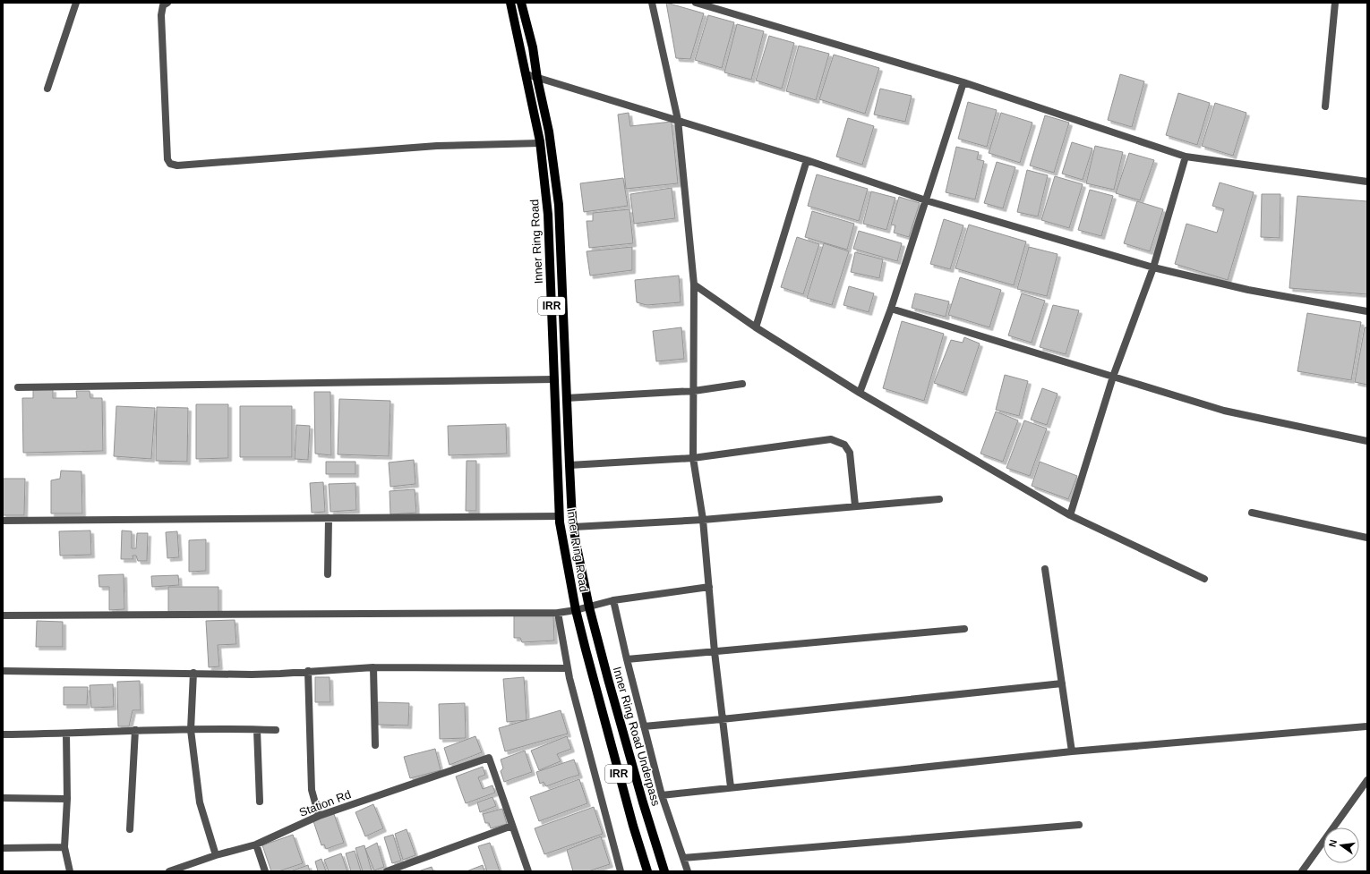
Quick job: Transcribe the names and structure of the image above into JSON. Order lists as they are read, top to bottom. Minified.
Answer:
{"streets":{"main road":["Inner Ring Road","IRR","Inner Ring Road Underpass"],"street":["Station Rd"]},"crossings":[["Inner Ring Road","IRR"],["Inner Ring Road","Inner Ring Road Underpass"]],"north":"left"}
